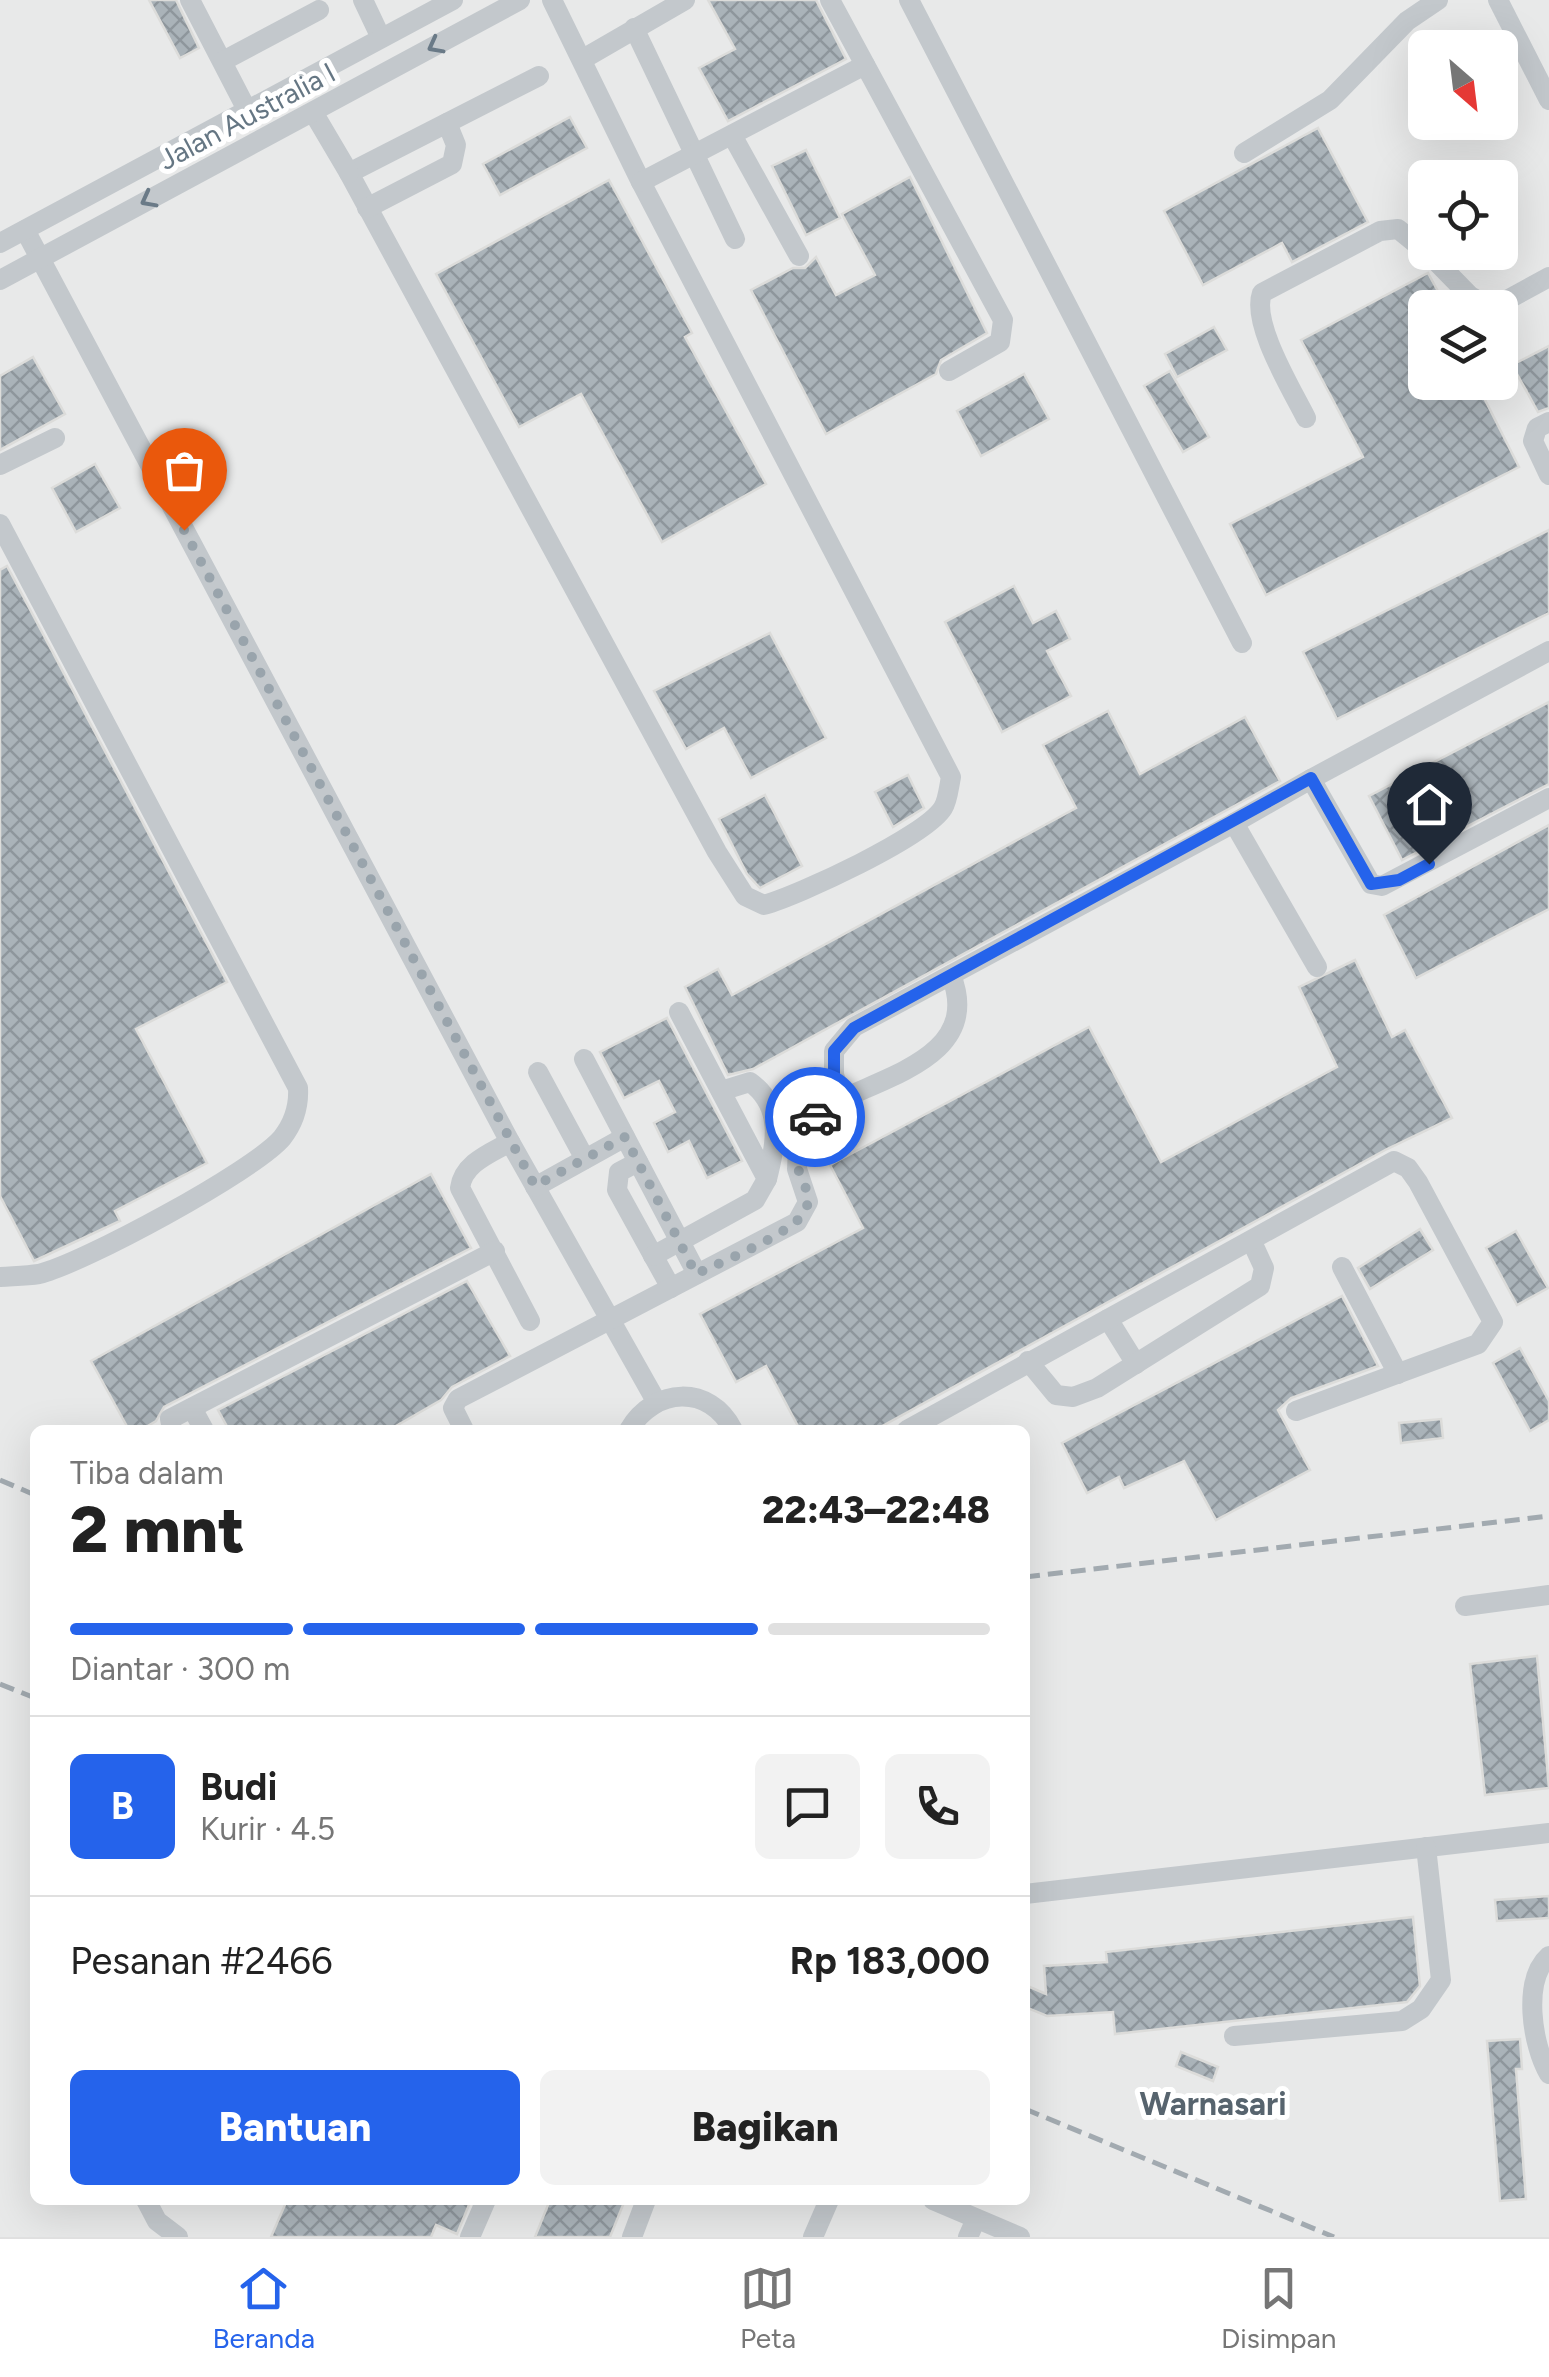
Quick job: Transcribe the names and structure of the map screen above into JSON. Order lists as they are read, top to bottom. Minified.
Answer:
{"streets":{"lane":["Jalan Australia I"]},"districts":["Warnasari"],"north":"bottom right","page":{"heading":["2 mnt","Tiba dalam","22:43–22:48"],"panel":["Budi","Kurir · 4.5","Pesanan #2466","Rp 183,000"],"bar":"Diantar · 300 m","round":"B","buttons":["Bantuan","Bagikan"],"tabs":["Beranda","Peta","Disimpan"]}}
